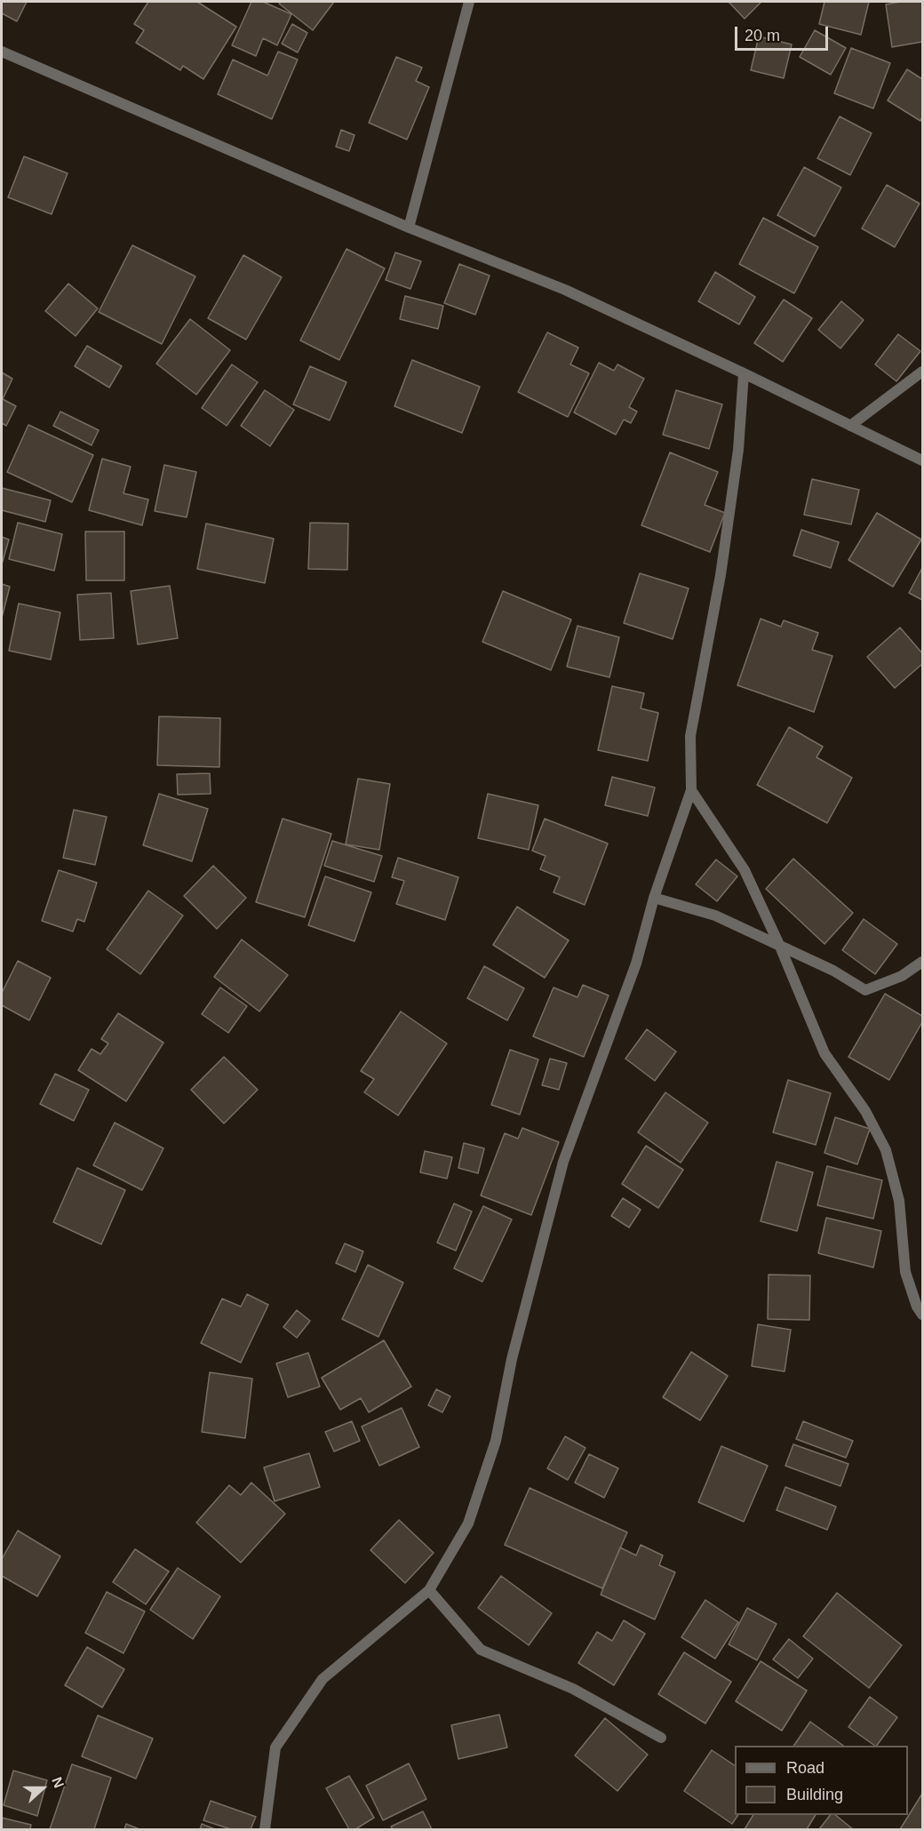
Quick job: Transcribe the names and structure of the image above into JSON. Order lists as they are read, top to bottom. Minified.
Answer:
{"legend":["Road","Building"],"scale_bar":"20 m","north":"right"}
